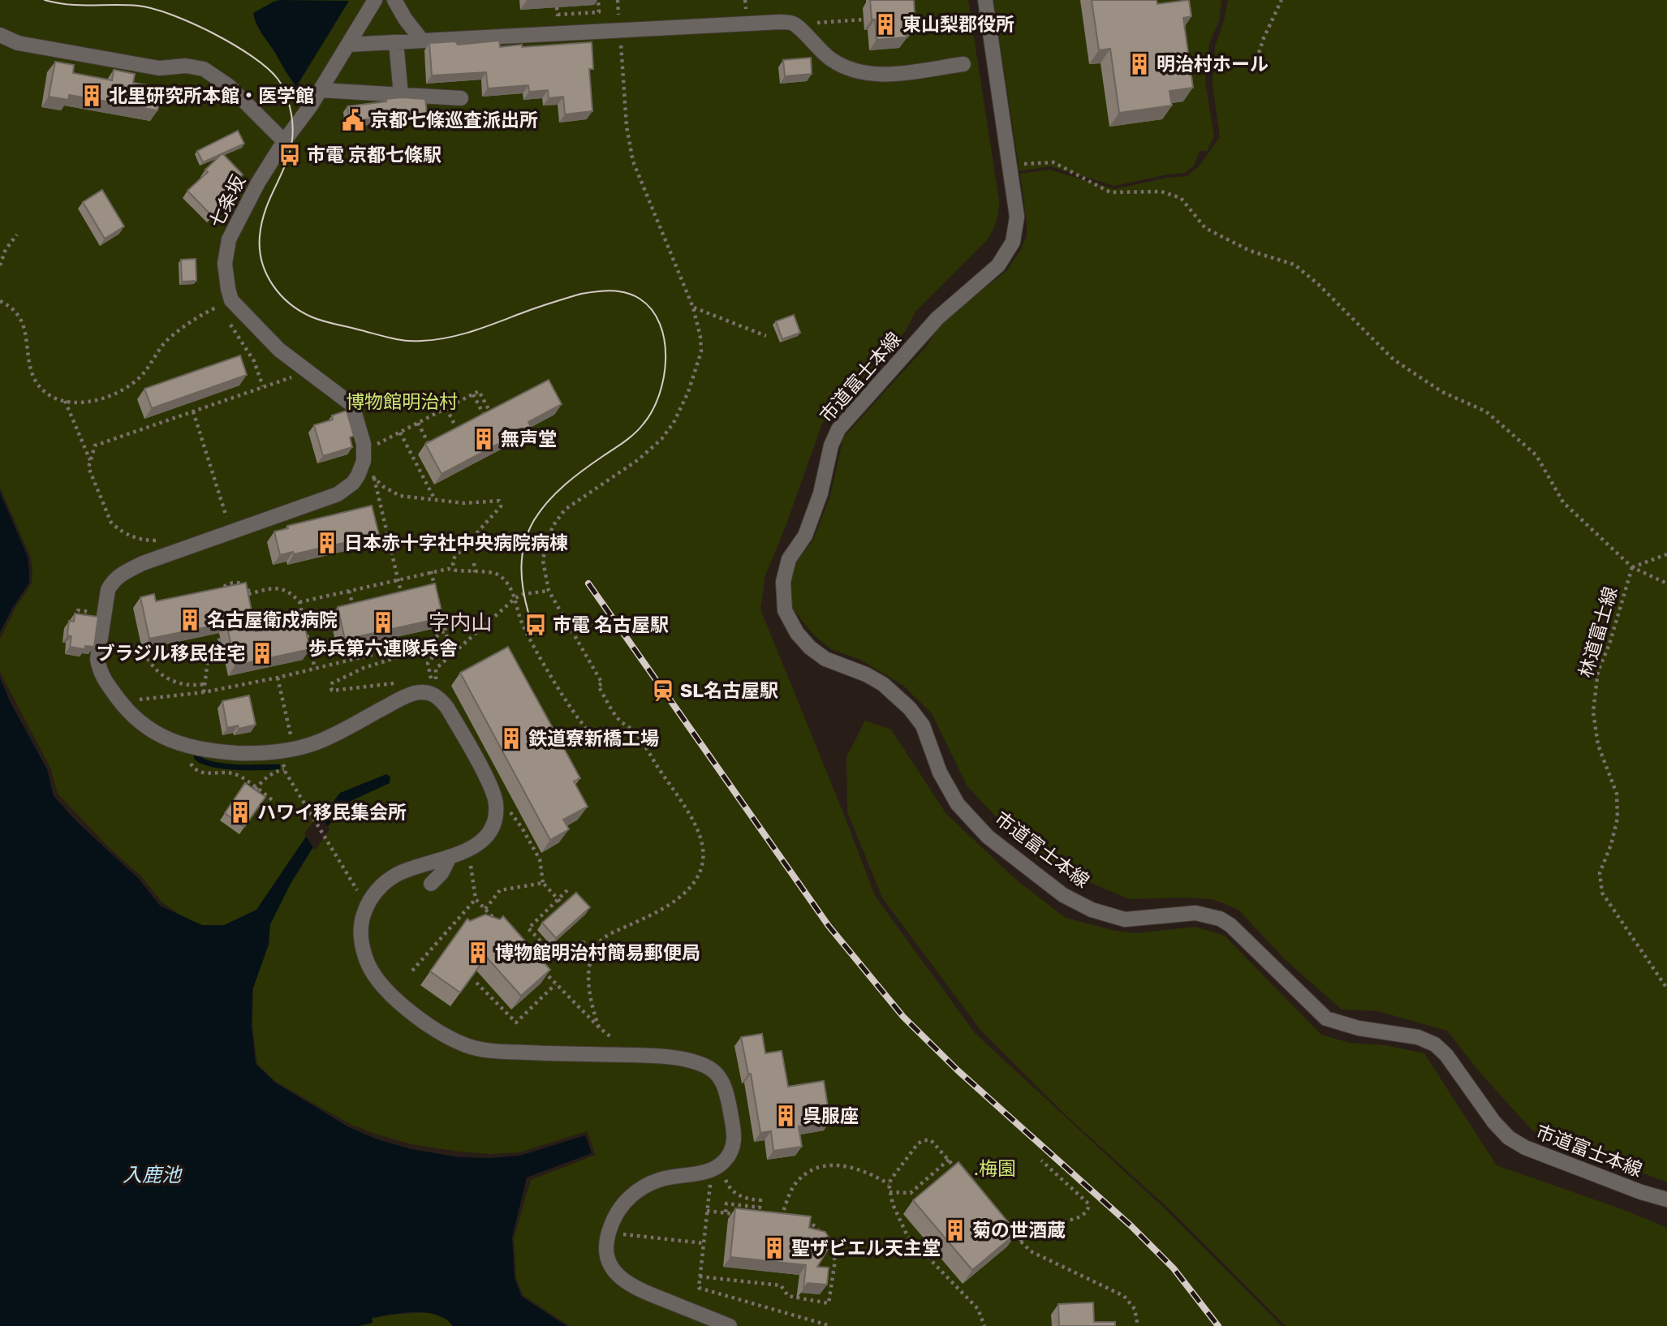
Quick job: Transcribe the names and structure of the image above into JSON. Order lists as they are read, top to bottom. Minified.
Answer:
{"streets":{"street":["七条坂","市道富士本線"],"path":["林道富士線"]},"districts":["字内山"],"water":["入鹿池"],"parks":["博物館明治村",".梅園"],"places":{"building":["東山梨郡役所","明治村ホール","北里研究所本館・医学館","無声堂","日本赤十字社中央病院病棟","名古屋衛戍病院","歩兵第六連隊兵舎","ブラジル移民住宅","鉄道寮新橋工場","ハワイ移民集会所","博物館明治村簡易郵便局","呉服座","菊の世酒蔵","聖ザビエル天主堂"],"public building":["京都七條巡査派出所"],"bus stop":["市電 京都七條駅","市電 名古屋駅"],"station":["SL名古屋駅"]}}
